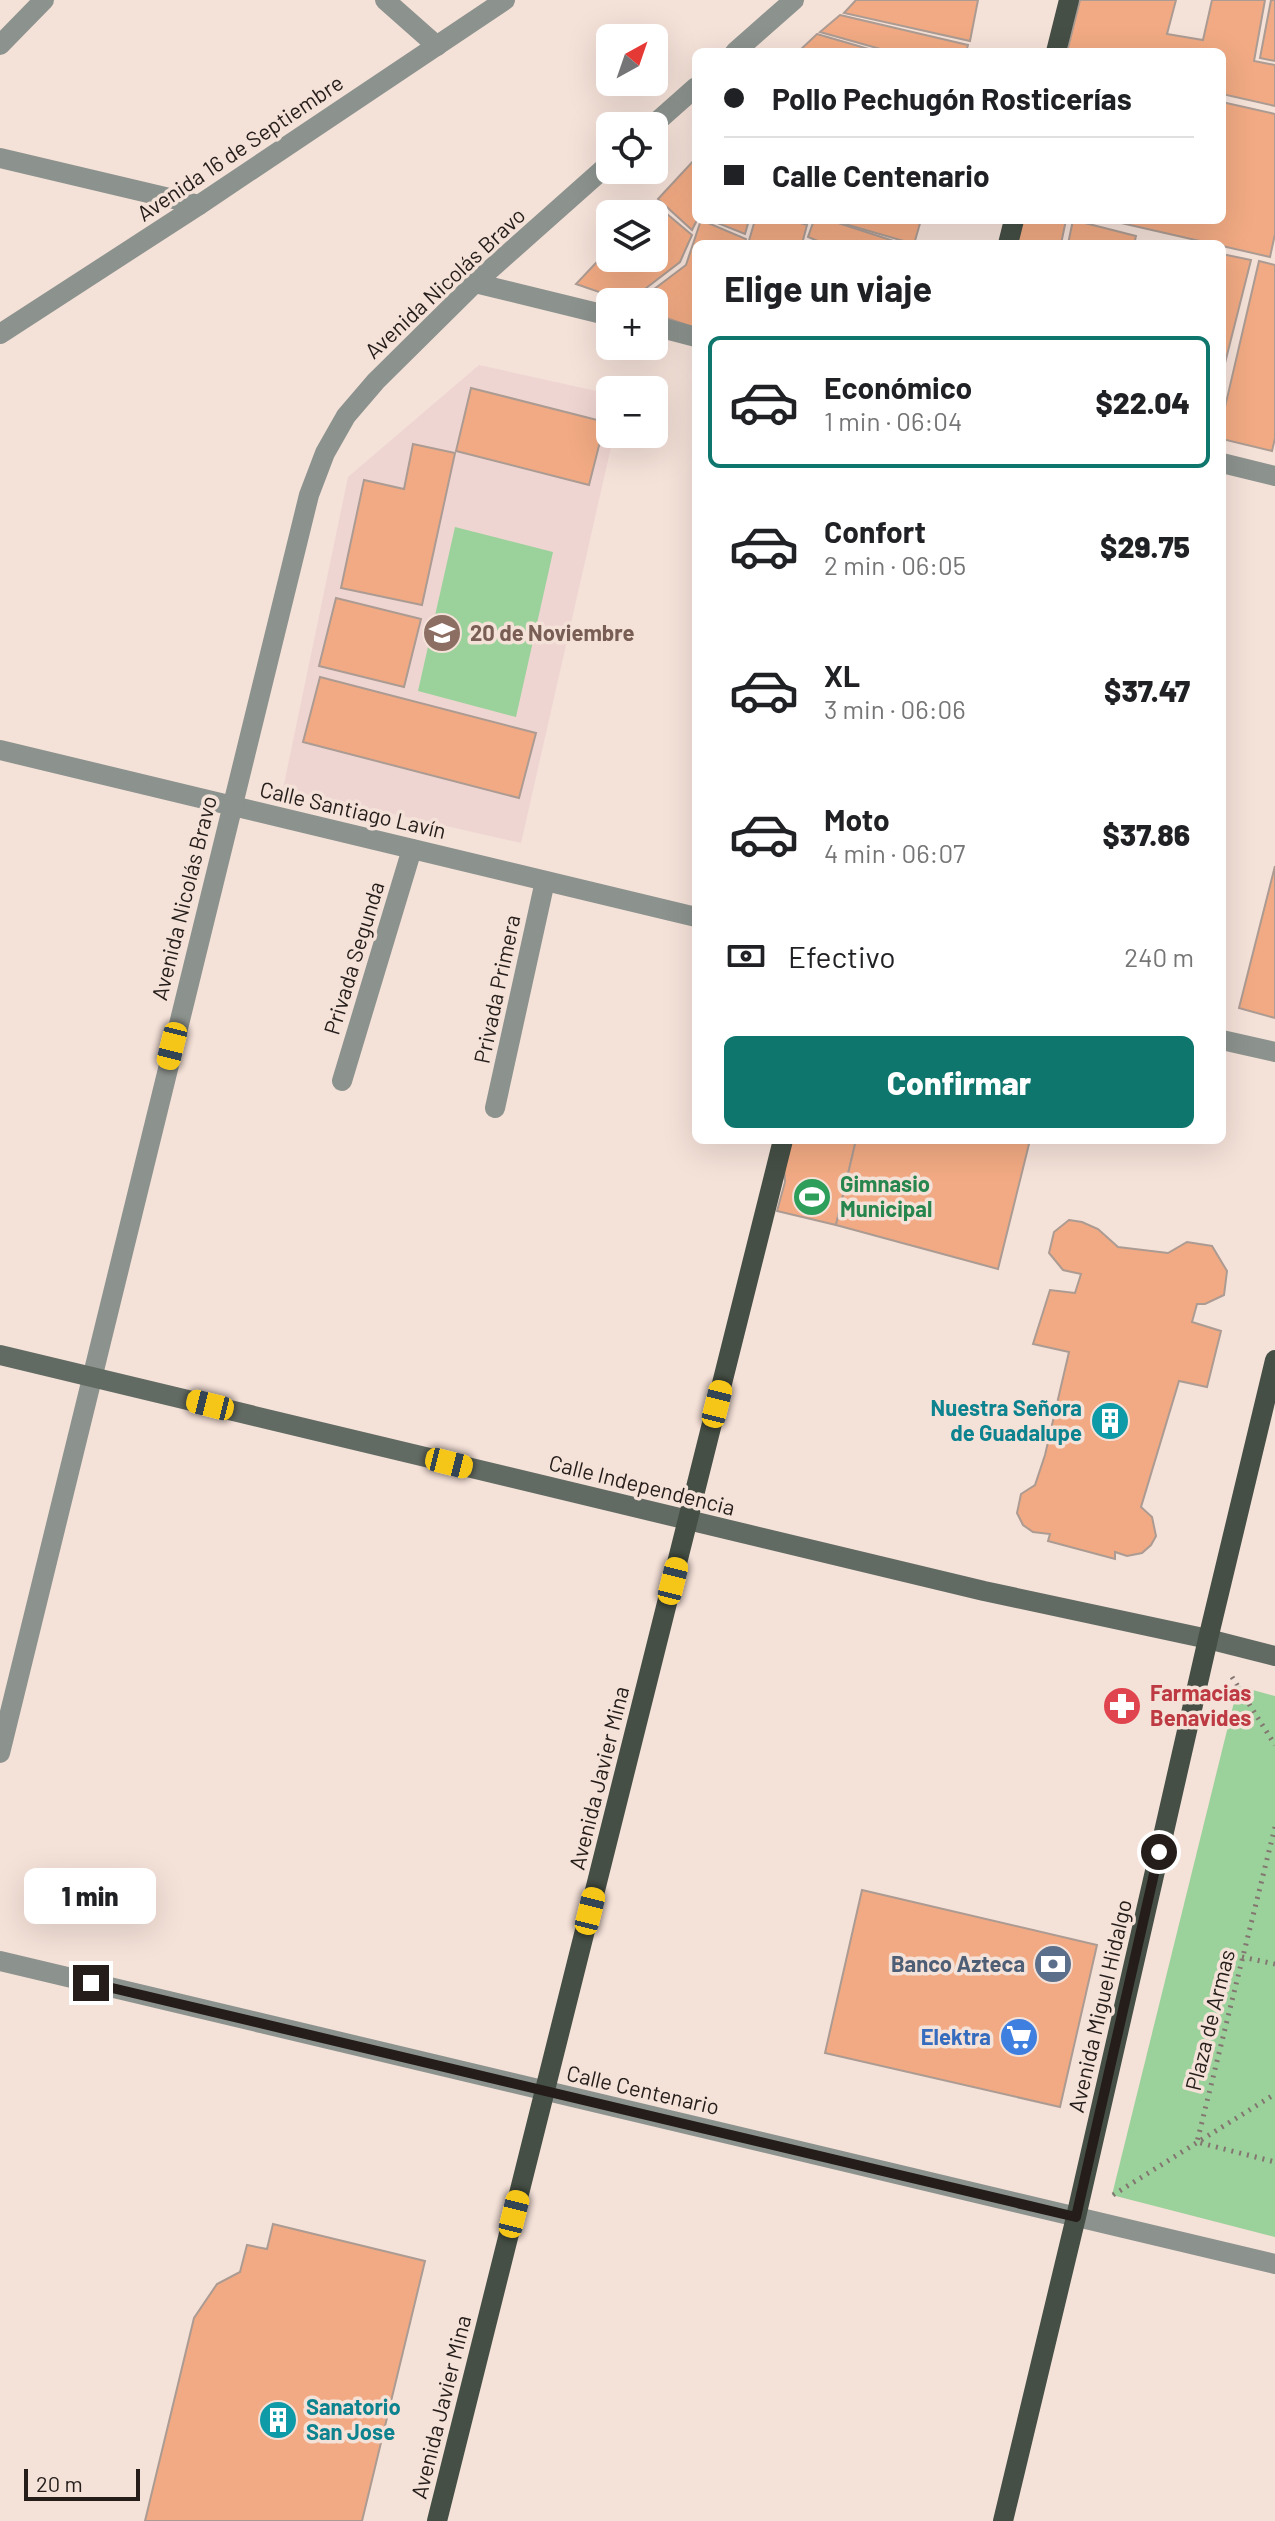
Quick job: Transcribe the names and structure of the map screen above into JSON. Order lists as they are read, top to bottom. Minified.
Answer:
{"streets":{"main road":["Calle Independencia","Avenida Javier Mina","Avenida Miguel Hidalgo"],"street":["Avenida 16 de Septiembre","Avenida Nicolás Bravo","Calle Santiago Lavín","Privada Segunda","Privada Primera","Calle Centenario"],"path":["Plaza de Armas"]},"crossings":[["Avenida Nicolás Bravo","Calle Santiago Lavín"],["Avenida Nicolás Bravo","Calle Independencia"],["Calle Santiago Lavín","Privada Segunda"],["Calle Santiago Lavín","Privada Primera"],["Calle Independencia","Avenida Javier Mina"],["Calle Independencia","Avenida Miguel Hidalgo"],["Avenida Javier Mina","Calle Centenario"],["Avenida Miguel Hidalgo","Calle Centenario"]],"places":{"school or university":["20 de Noviembre"],"sports":["Gimnasio Municipal"],"building":["Nuestra Señora de Guadalupe","Sanatorio San Jose"],"pharmacy":["Farmacias Benavides"],"bank":["Banco Azteca"],"supermarket":["Elektra"]},"scale_bar":"20 m","north":"top right","page":{"map_buttons":["+","−"],"banner":["Pollo Pechugón Rosticerías","Calle Centenario"],"heading":"Elige un viaje","list":[{"name":"Económico","note":"1 min · 06:04","value":"$22.04"},{"name":"Confort","note":"2 min · 06:05","value":"$29.75"},{"name":"XL","note":"3 min · 06:06","value":"$37.47"},{"name":"Moto","note":"4 min · 06:07","value":"$37.86"}],"pay":["Efectivo","240 m"],"buttons":"Confirmar","bubble":"1 min","scale":"20 m"}}
